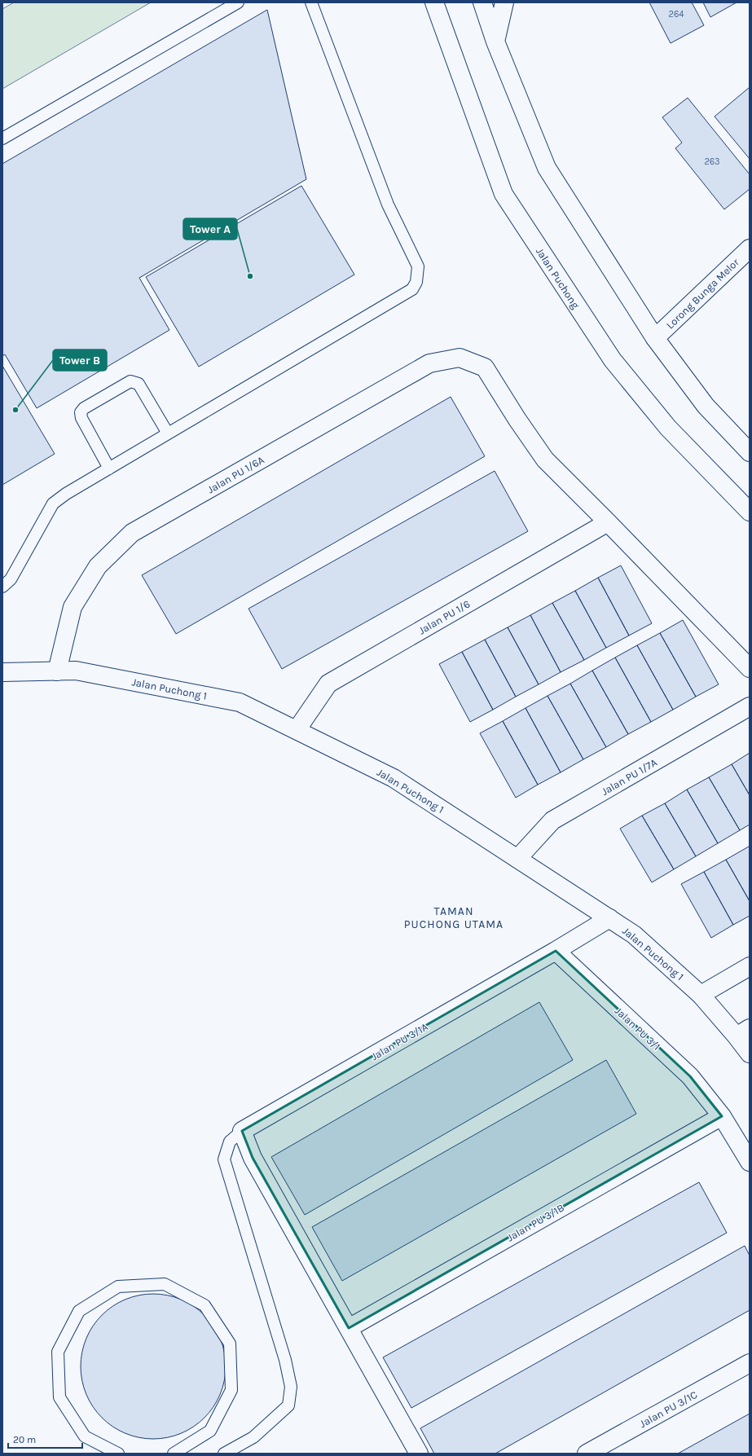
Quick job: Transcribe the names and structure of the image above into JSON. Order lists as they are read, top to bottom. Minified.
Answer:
{"streets":{"street":["Jalan Puchong","Lorong Bunga Melor","Jalan PU 1/6A","Jalan PU 1/6","Jalan Puchong 1","Jalan PU 1/7A","Jalan PU 3/1","Jalan PU 3/1A","Jalan PU 3/1B","Jalan PU 3/1C"]},"crossings":[["Jalan PU 1/6A","Jalan PU 1/6"],["Jalan PU 1/6A","Jalan Puchong 1"],["Jalan PU 1/6","Jalan Puchong 1"],["Jalan Puchong 1","Jalan PU 1/7A"],["Jalan PU 3/1","Jalan PU 3/1A"],["Jalan PU 3/1","Jalan PU 3/1B"]],"districts":["TAMAN PUCHONG UTAMA"],"places":["Tower A","Tower B"],"house_numbers":["264","263"],"scale_bar":"20 m"}
